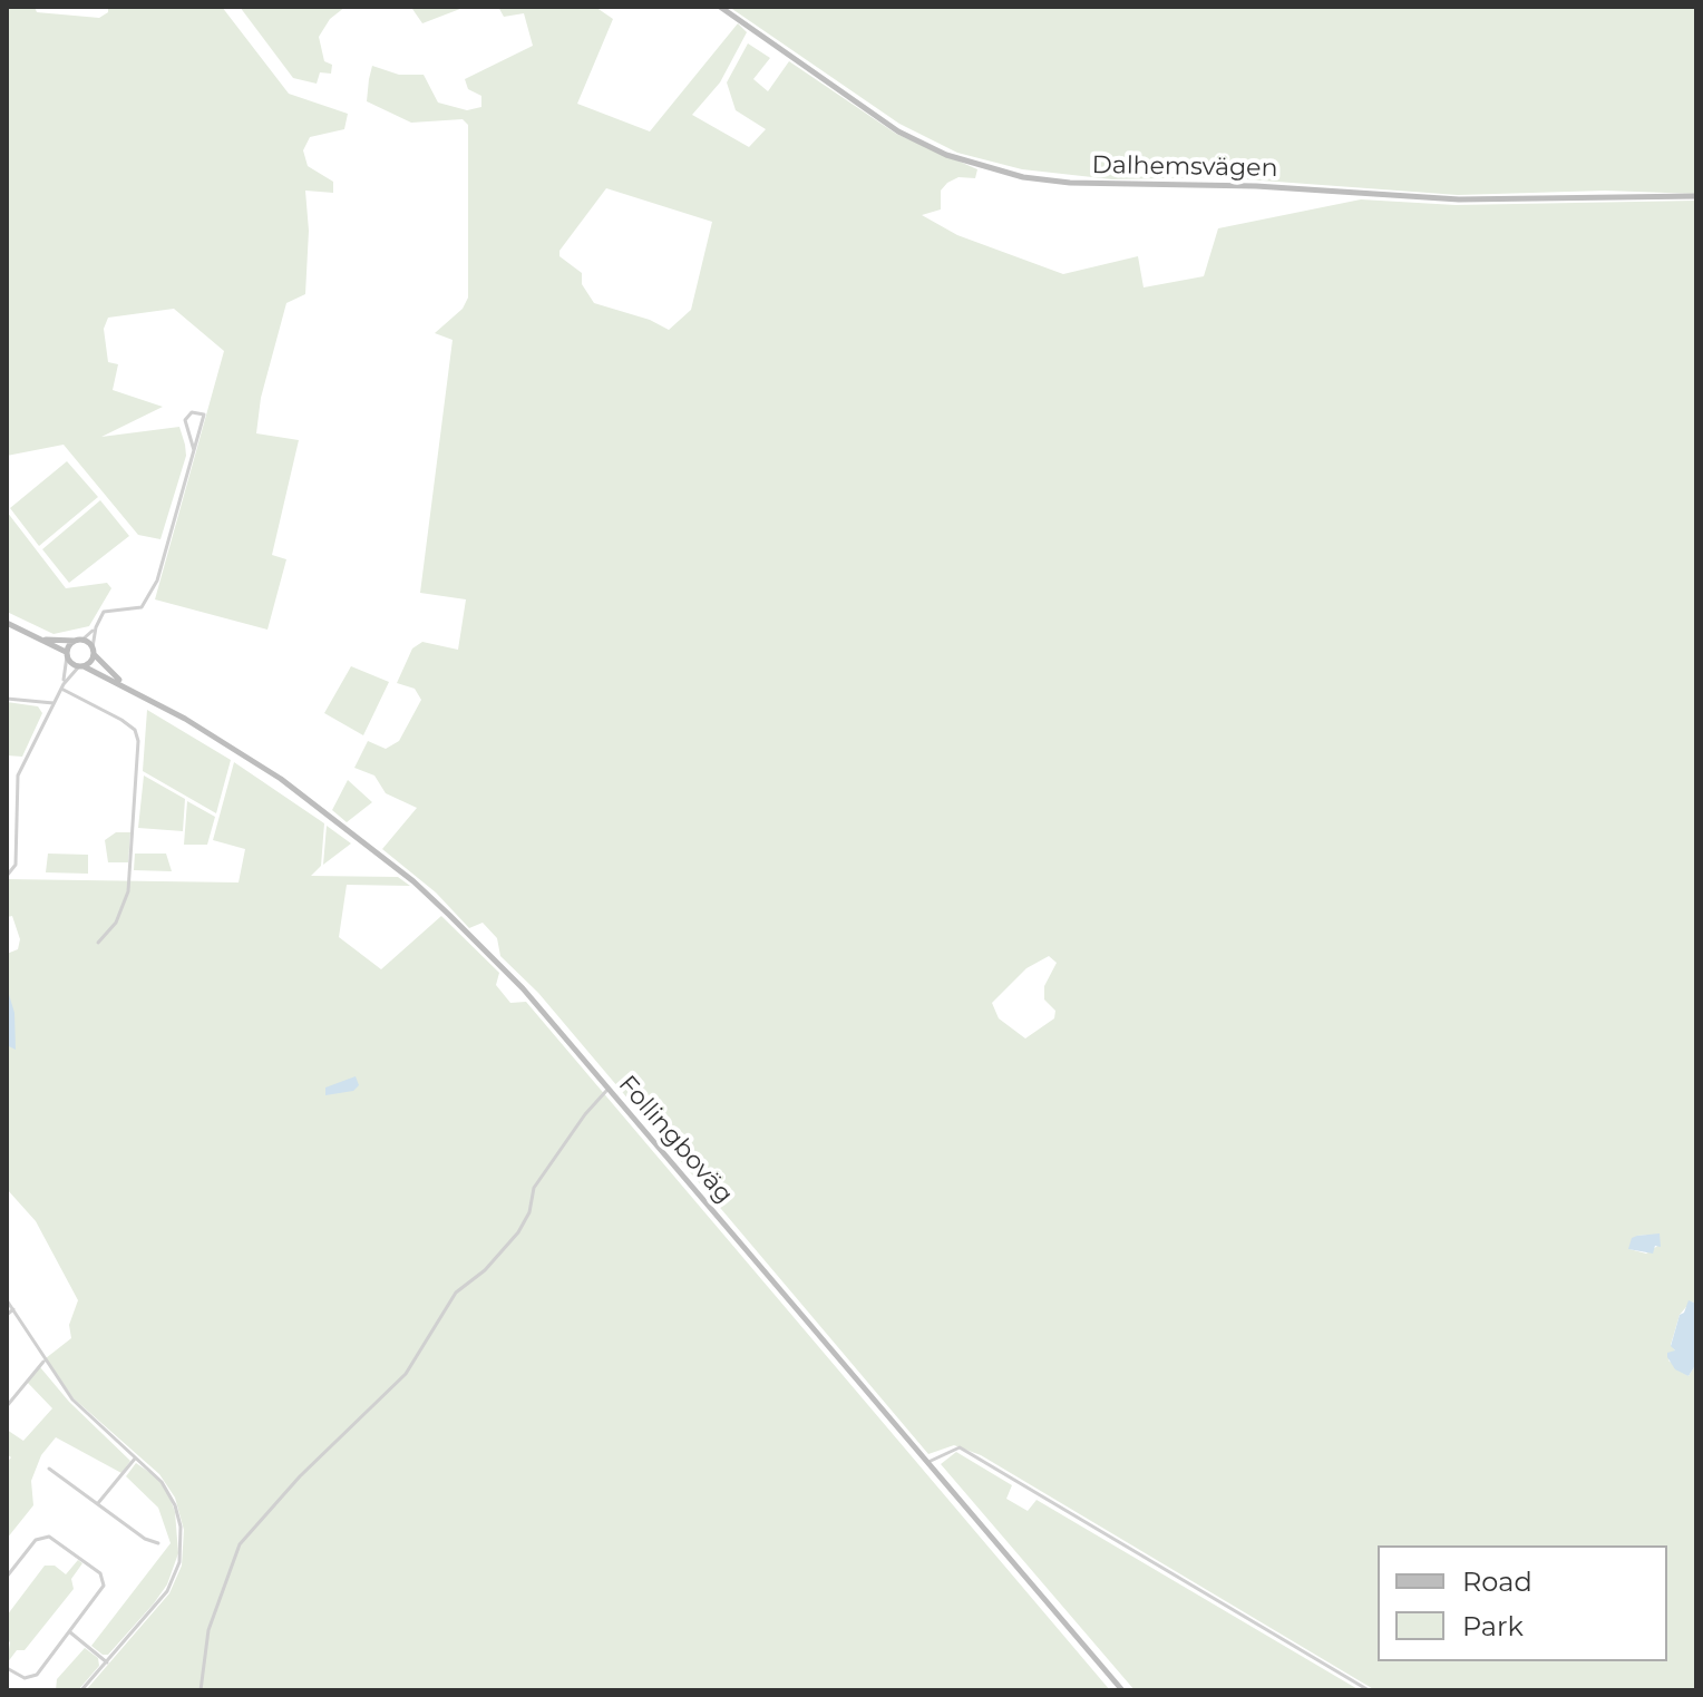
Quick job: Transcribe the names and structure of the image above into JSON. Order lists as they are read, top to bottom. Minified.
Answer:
{"streets":{"main road":["Dalhemsvägen","Follingboväg"]},"legend":["Road","Park"]}
